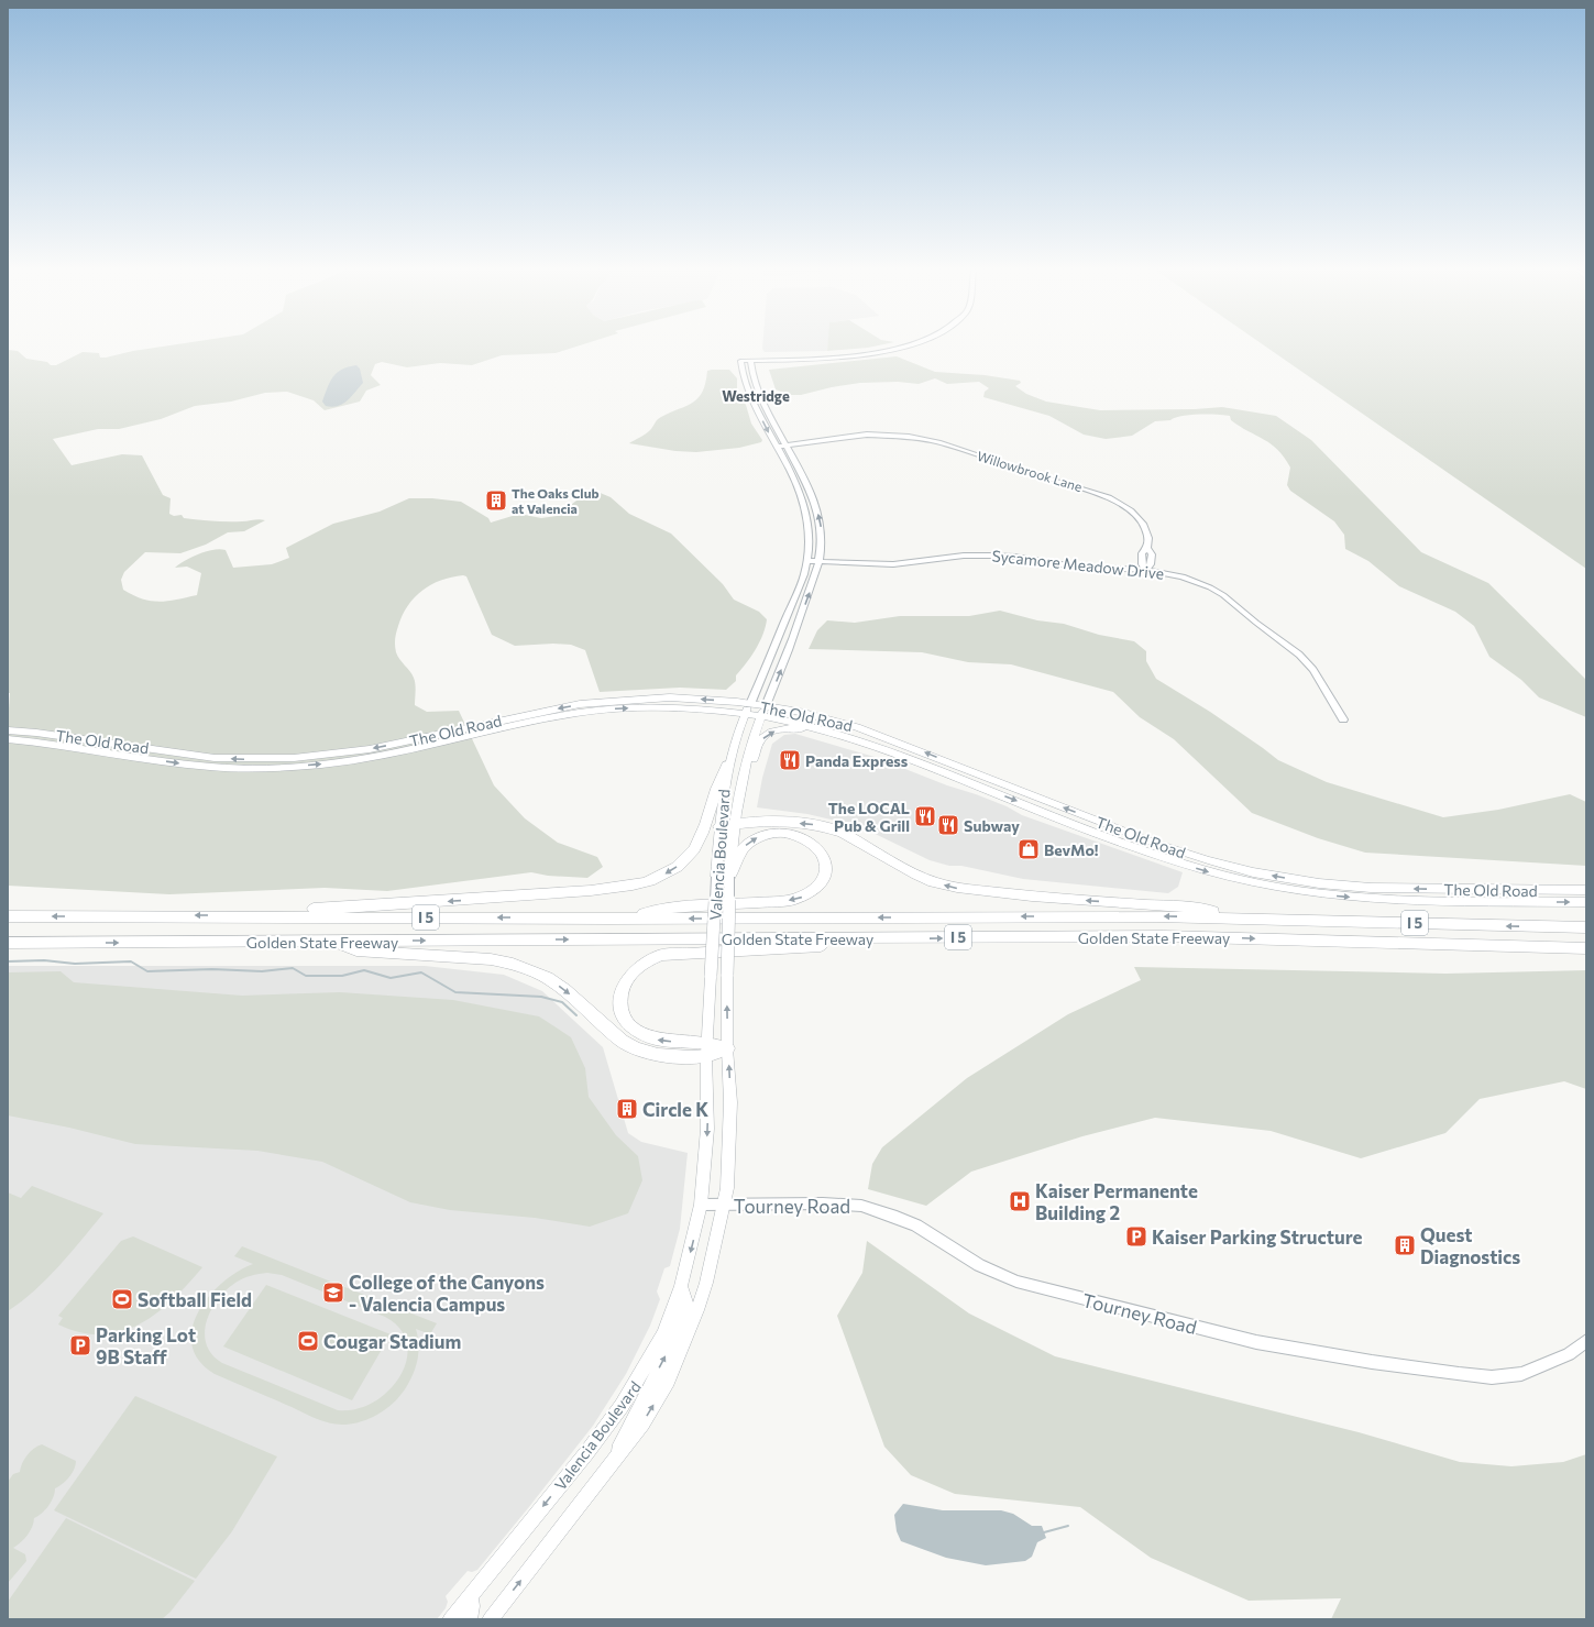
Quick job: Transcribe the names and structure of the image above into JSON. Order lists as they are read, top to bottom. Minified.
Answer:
{"streets":{"highway":["I 5","Golden State Freeway"],"main road":["The Old Road","Valencia Boulevard"],"street":["Willowbrook Lane","Sycamore Meadow Drive","Tourney Road"]},"crossings":[["Willowbrook Lane","Sycamore Meadow Drive"],["Willowbrook Lane","Valencia Boulevard"],["Sycamore Meadow Drive","Valencia Boulevard"],["The Old Road","Valencia Boulevard"],["Valencia Boulevard","Tourney Road"]],"districts":["Westridge"],"places":{"building":["The Oaks Club at Valencia","Circle K","Quest Diagnostics"],"restaurant":["Panda Express","The LOCAL Pub & Grill","Subway"],"shop":["BevMo!"],"hospital":["Kaiser Permanente Building 2"],"parking":["Kaiser Parking Structure","Parking Lot 9B Staff"],"school or university":["College of the Canyons - Valencia Campus"],"sports":["Softball Field","Cougar Stadium"]}}
